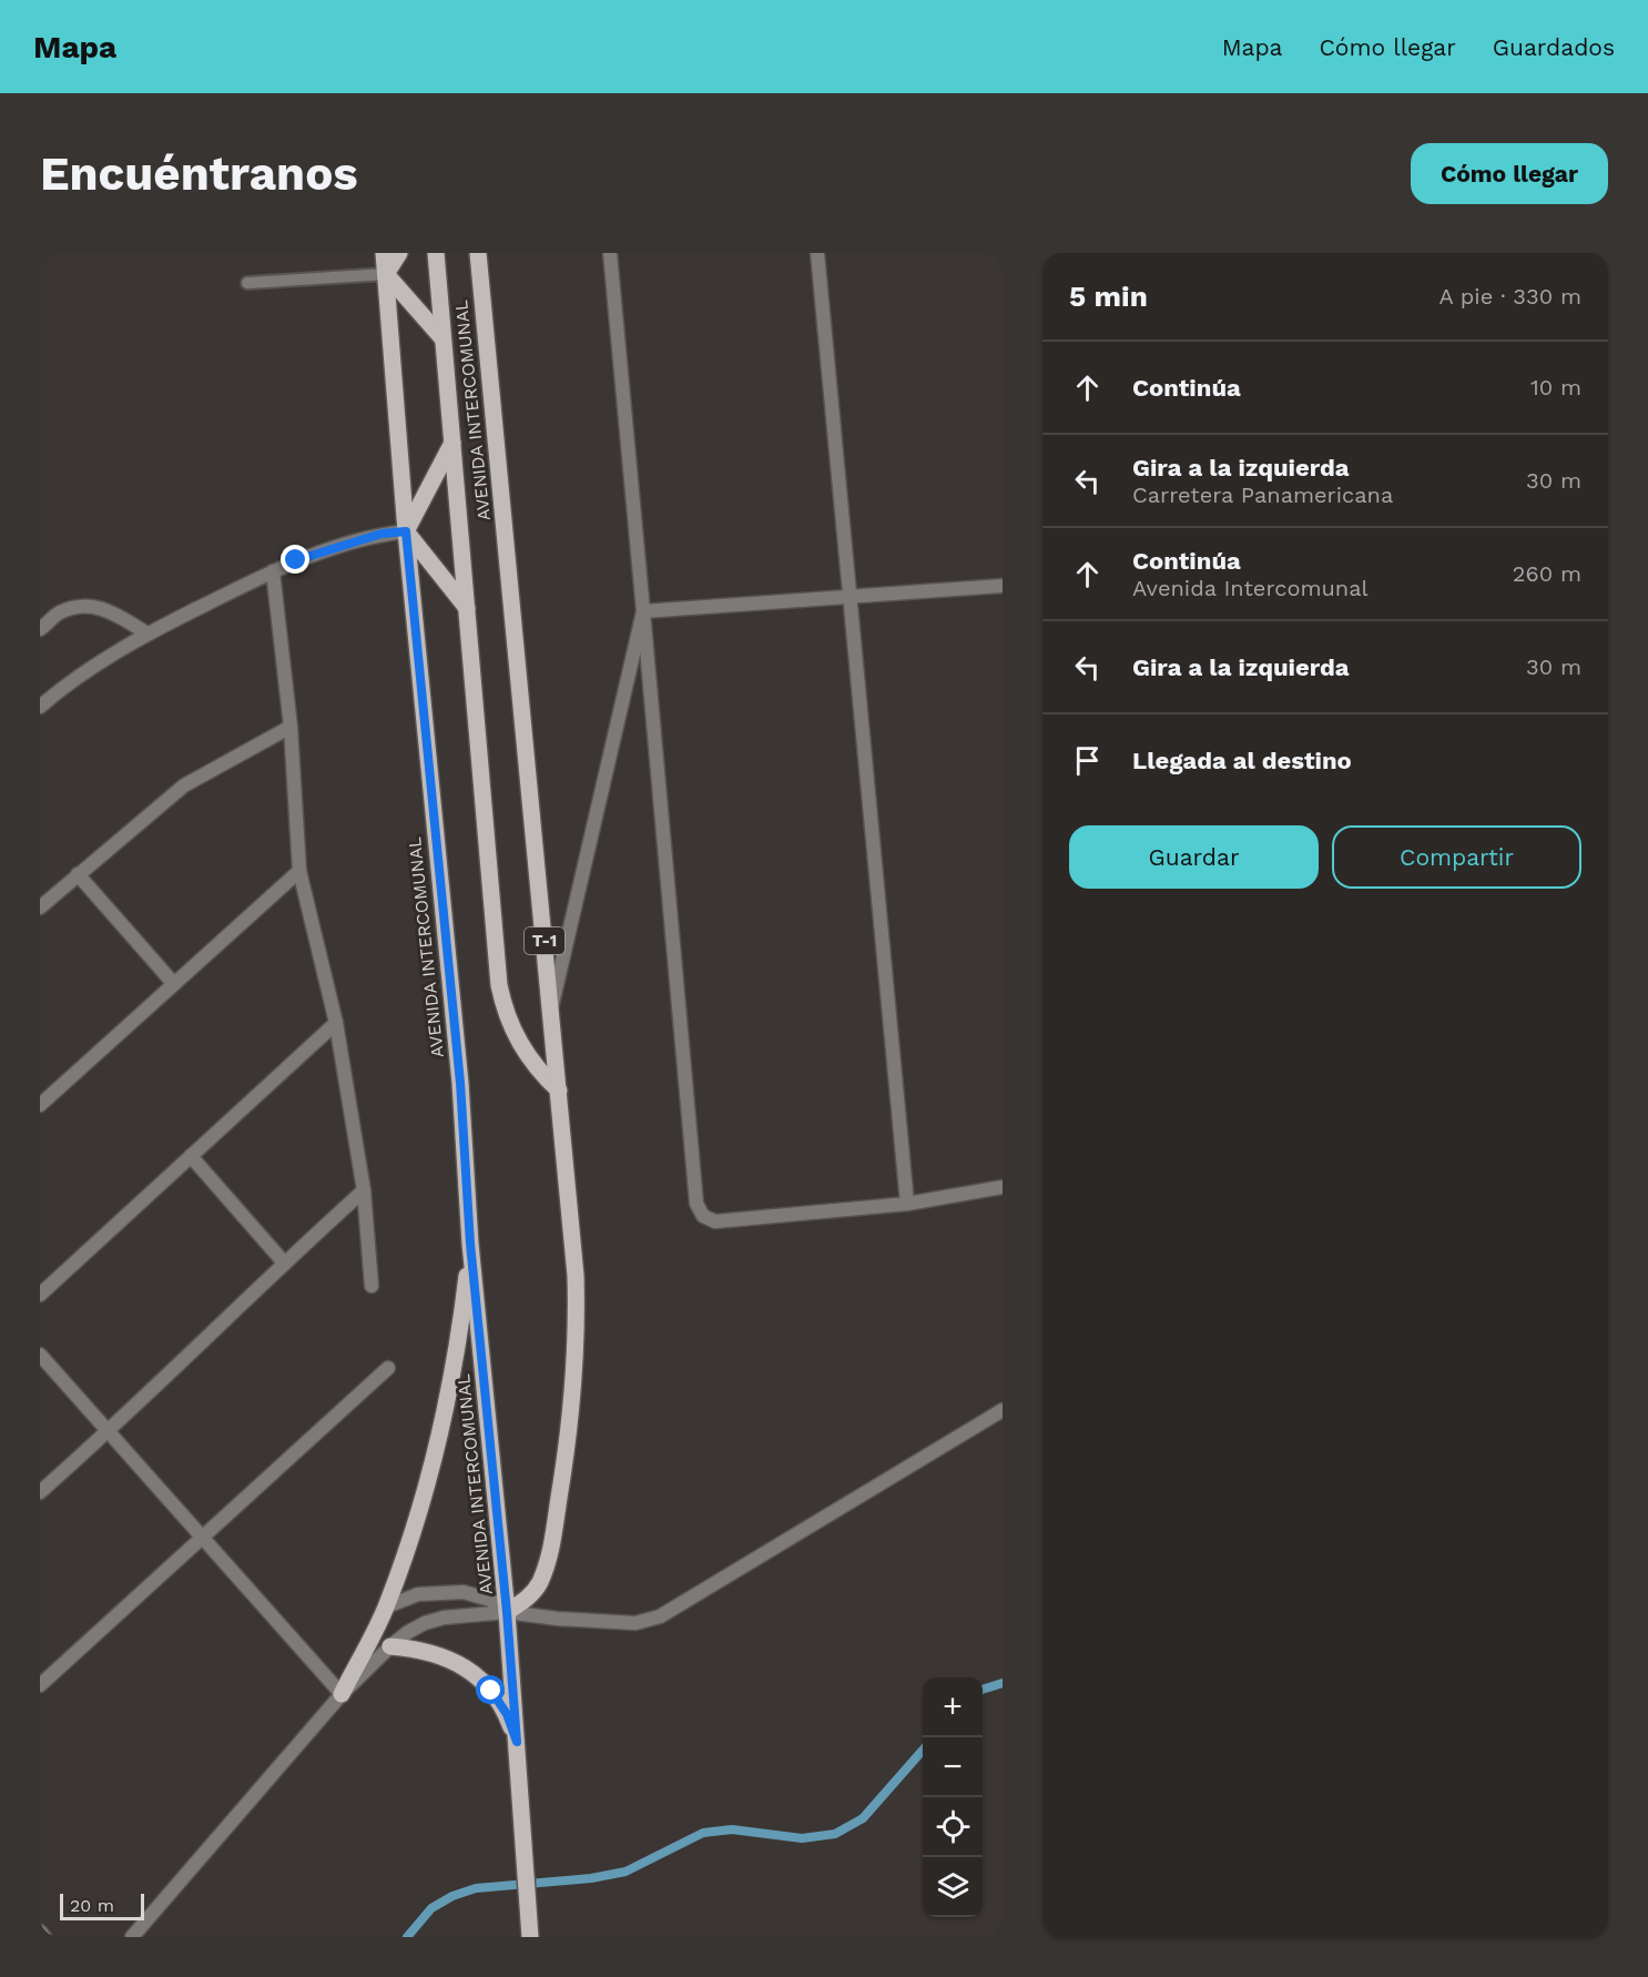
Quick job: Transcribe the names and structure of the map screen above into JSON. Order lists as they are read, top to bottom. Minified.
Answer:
{"streets":{"main road":["AVENIDA INTERCOMUNAL","T-1"]},"scale_bar":"20 m","page":{"header":"Mapa","nav":["Mapa","Cómo llegar","Guardados"],"buttons":["Cómo llegar",["Guardar","Compartir"]],"title":"Encuéntranos","heading":["5 min","A pie · 330 m"],"list":[["Continúa","10 m"],["Gira a la izquierda","Carretera Panamericana","30 m"],["Continúa","Avenida Intercomunal","260 m"],["Gira a la izquierda","30 m"],"Llegada al destino"],"map_buttons":["+","−"],"scale":"20 m"}}
